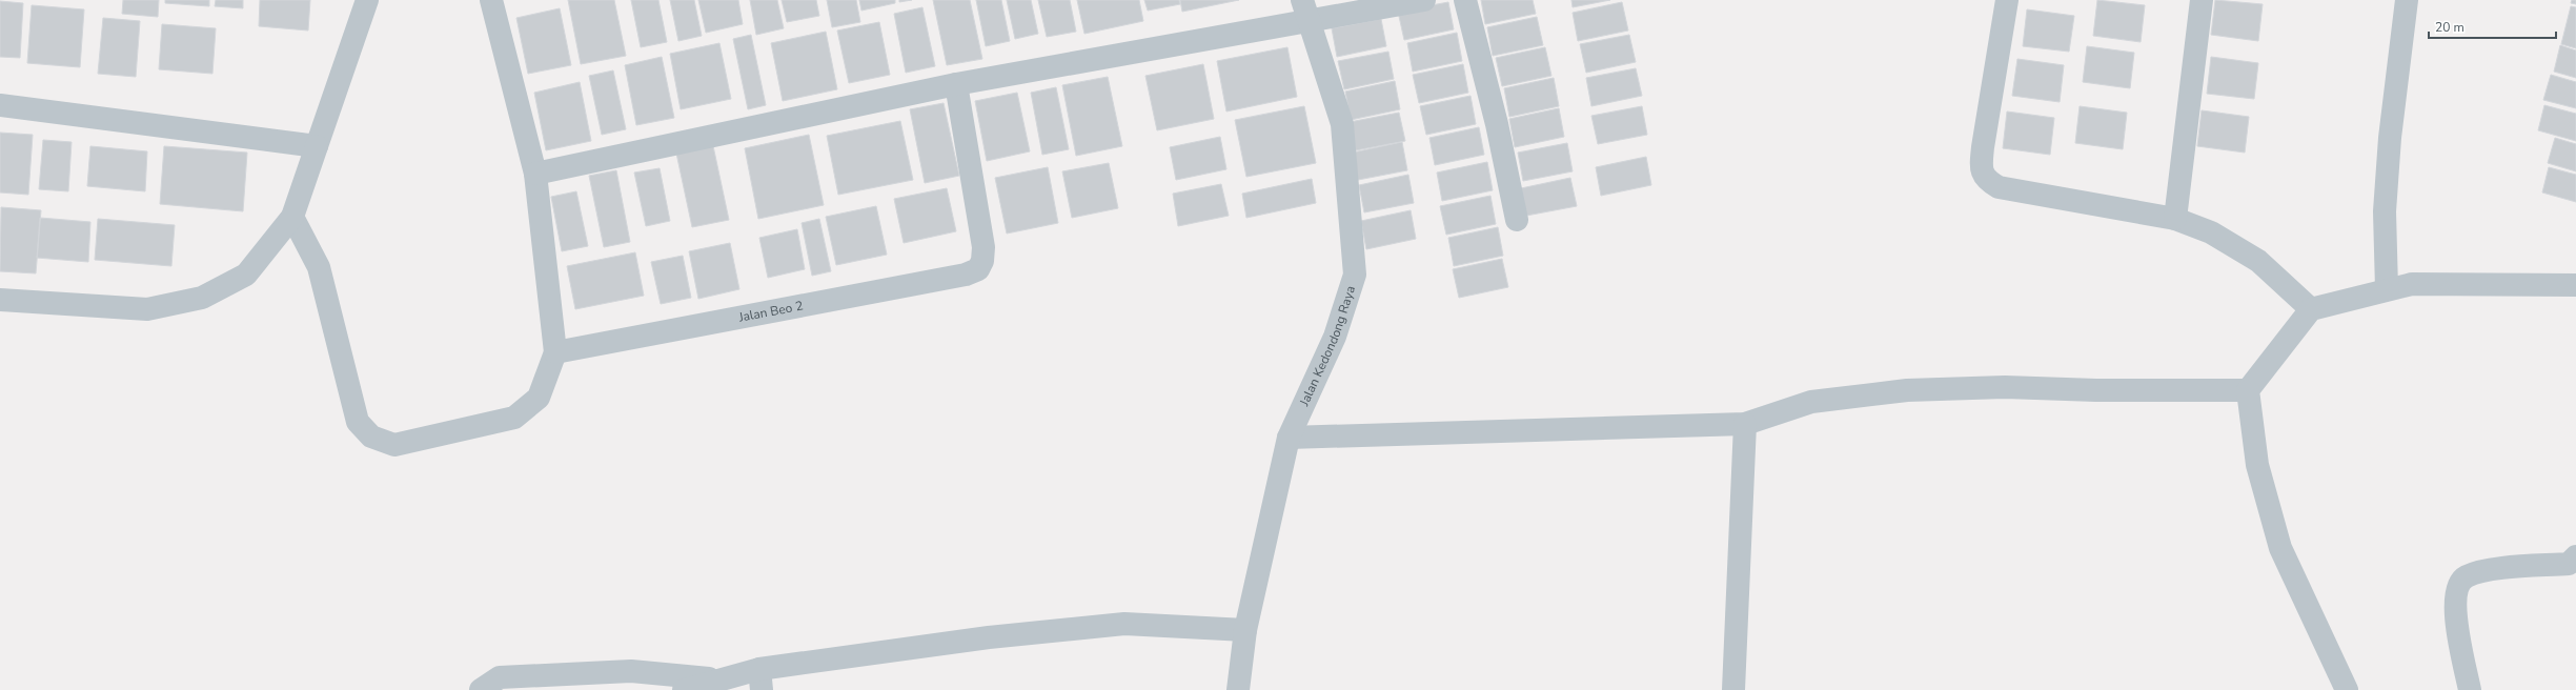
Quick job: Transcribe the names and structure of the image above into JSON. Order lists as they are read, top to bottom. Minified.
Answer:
{"streets":{"street":["Jalan Beo 2","Jalan Kedondong Raya"]},"scale_bar":"20 m"}
